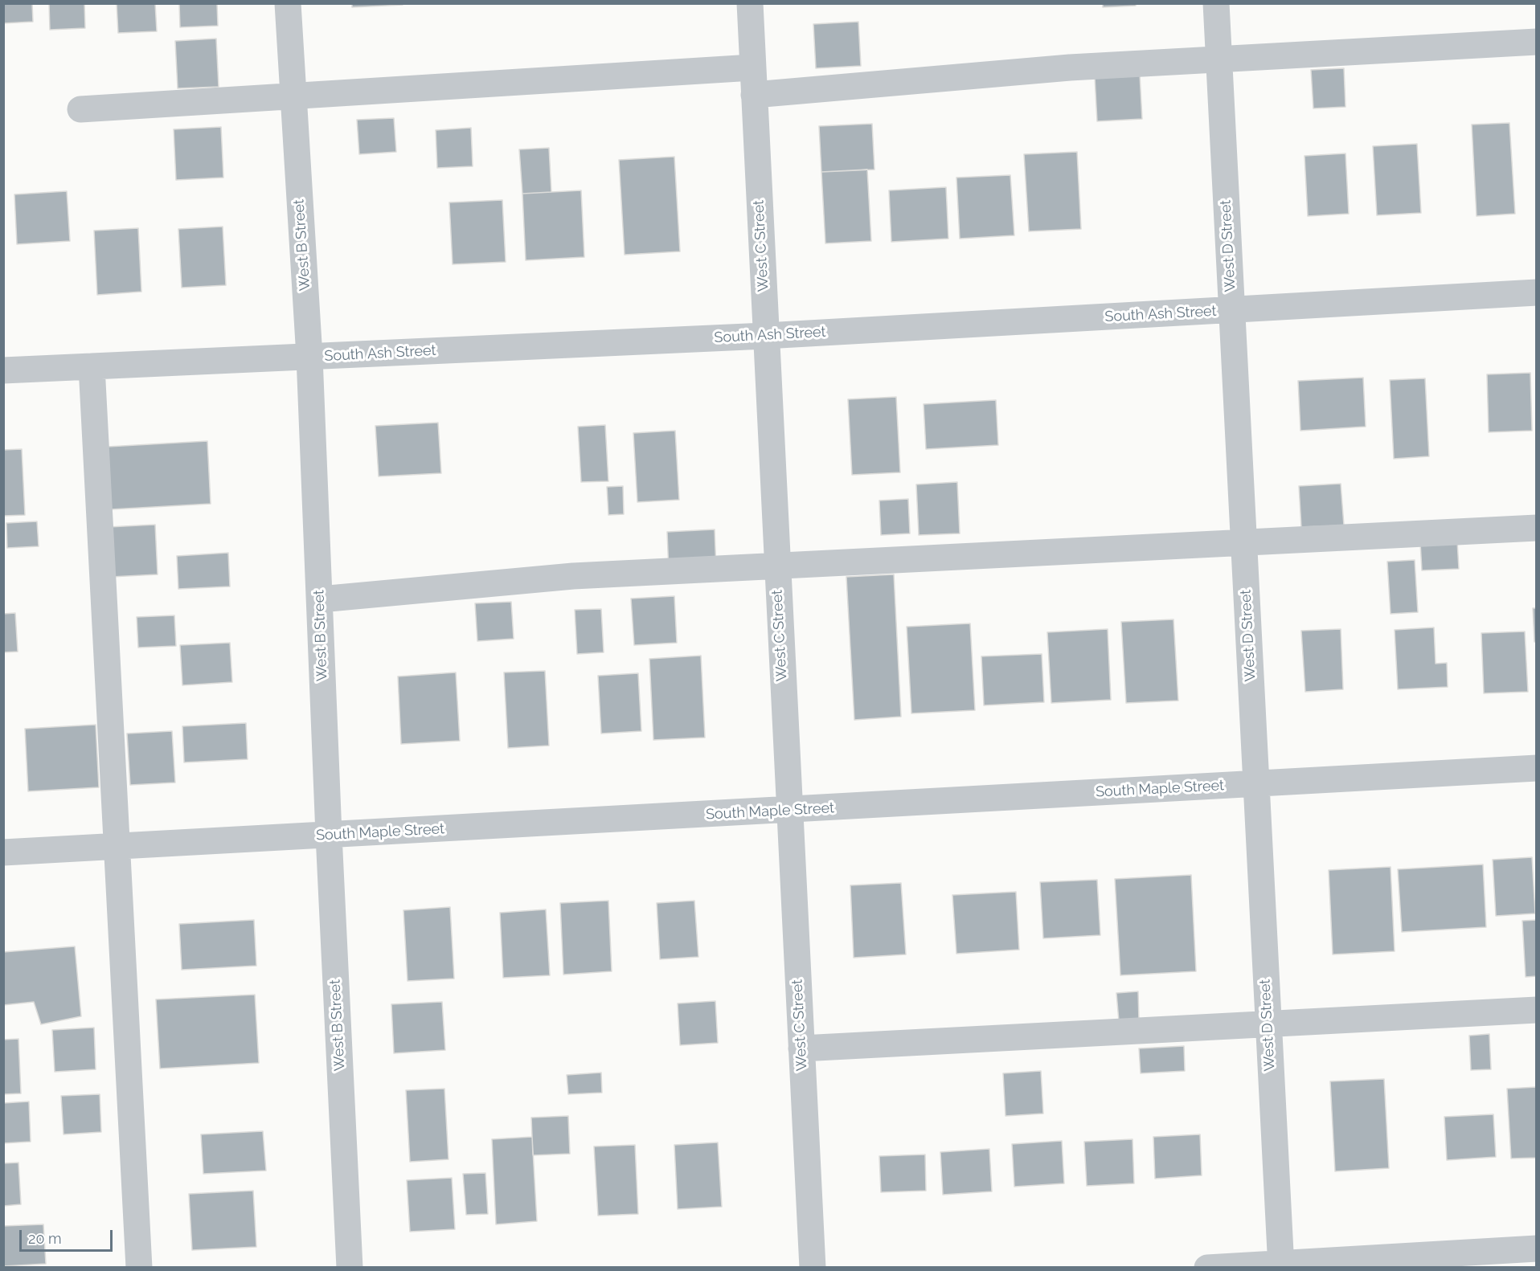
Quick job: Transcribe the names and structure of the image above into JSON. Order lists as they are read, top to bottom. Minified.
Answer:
{"streets":{"street":["West B Street","West C Street","West D Street","South Ash Street","South Maple Street"]},"crossings":[["West B Street","South Ash Street"],["West B Street","South Maple Street"],["West C Street","South Ash Street"],["West C Street","South Maple Street"],["West D Street","South Ash Street"],["West D Street","South Maple Street"]],"scale_bar":"20 m"}
